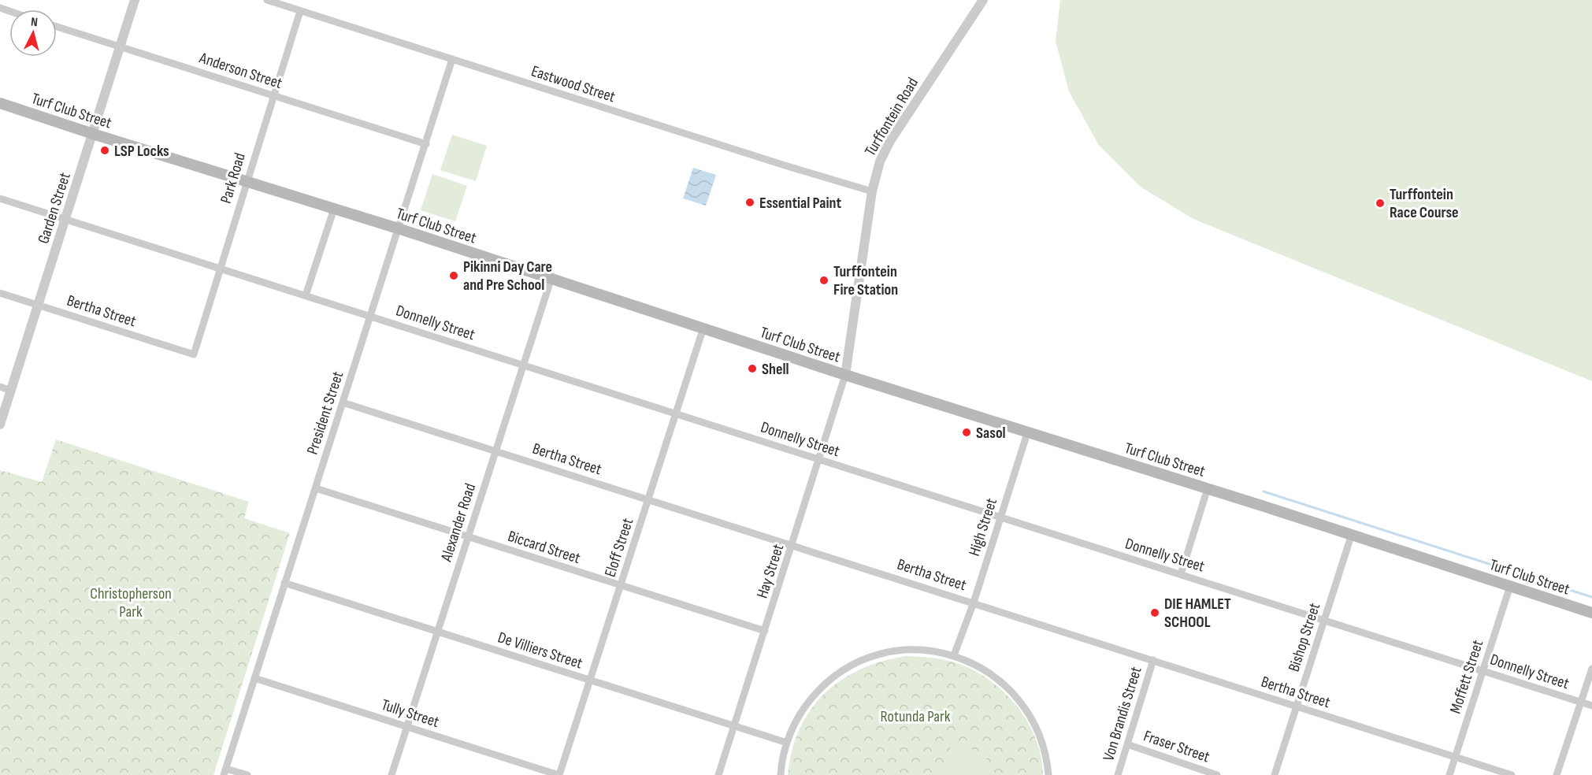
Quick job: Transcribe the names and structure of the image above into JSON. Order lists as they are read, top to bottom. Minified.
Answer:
{"streets":{"main road":["Turf Club Street"],"street":["Anderson Street","Eastwood Street","Turffontein Road","Park Road","Garden Street","Bertha Street","Donnelly Street","President Street","Alexander Road","High Street","Biccard Street","Eloff Street","Hay Street","Bishop Street","De Villiers Street","Moffett Street","Tully Street","Von Brandis Street","Fraser Street"]},"crossings":[["Anderson Street","Park Road"],["Anderson Street","Garden Street"],["Anderson Street","President Street"],["Eastwood Street","Turffontein Road"],["Eastwood Street","Park Road"],["Eastwood Street","President Street"],["Turf Club Street","Turffontein Road"],["Turf Club Street","Park Road"],["Turf Club Street","Garden Street"],["Turf Club Street","President Street"],["Turf Club Street","Alexander Road"],["Turf Club Street","High Street"],["Turf Club Street","Eloff Street"],["Turf Club Street","Hay Street"],["Turf Club Street","Bishop Street"],["Turf Club Street","Moffett Street"],["Turffontein Road","Hay Street"],["Park Road","Bertha Street"],["Park Road","Donnelly Street"],["Garden Street","Bertha Street"],["Garden Street","Donnelly Street"],["Bertha Street","President Street"],["Bertha Street","Alexander Road"],["Bertha Street","High Street"],["Bertha Street","Eloff Street"],["Bertha Street","Hay Street"],["Bertha Street","Bishop Street"],["Bertha Street","Moffett Street"],["Bertha Street","Von Brandis Street"],["Donnelly Street","President Street"],["Donnelly Street","Alexander Road"],["Donnelly Street","High Street"],["Donnelly Street","Eloff Street"],["Donnelly Street","Hay Street"],["Donnelly Street","Bishop Street"],["Donnelly Street","Moffett Street"],["President Street","Biccard Street"],["President Street","De Villiers Street"],["President Street","Tully Street"],["Alexander Road","Biccard Street"],["Alexander Road","De Villiers Street"],["Alexander Road","Tully Street"],["Biccard Street","Eloff Street"],["Biccard Street","Hay Street"],["Eloff Street","De Villiers Street"],["Eloff Street","Tully Street"],["Hay Street","De Villiers Street"],["Von Brandis Street","Fraser Street"]],"parks":["Christopherson Park","Rotunda Park"],"places":["LSP Locks","Essential Paint","Turffontein Race Course","Pikinni Day Care and Pre School","Turffontein Fire Station","Shell","Sasol","DIE HAMLET SCHOOL"],"north":"top"}
